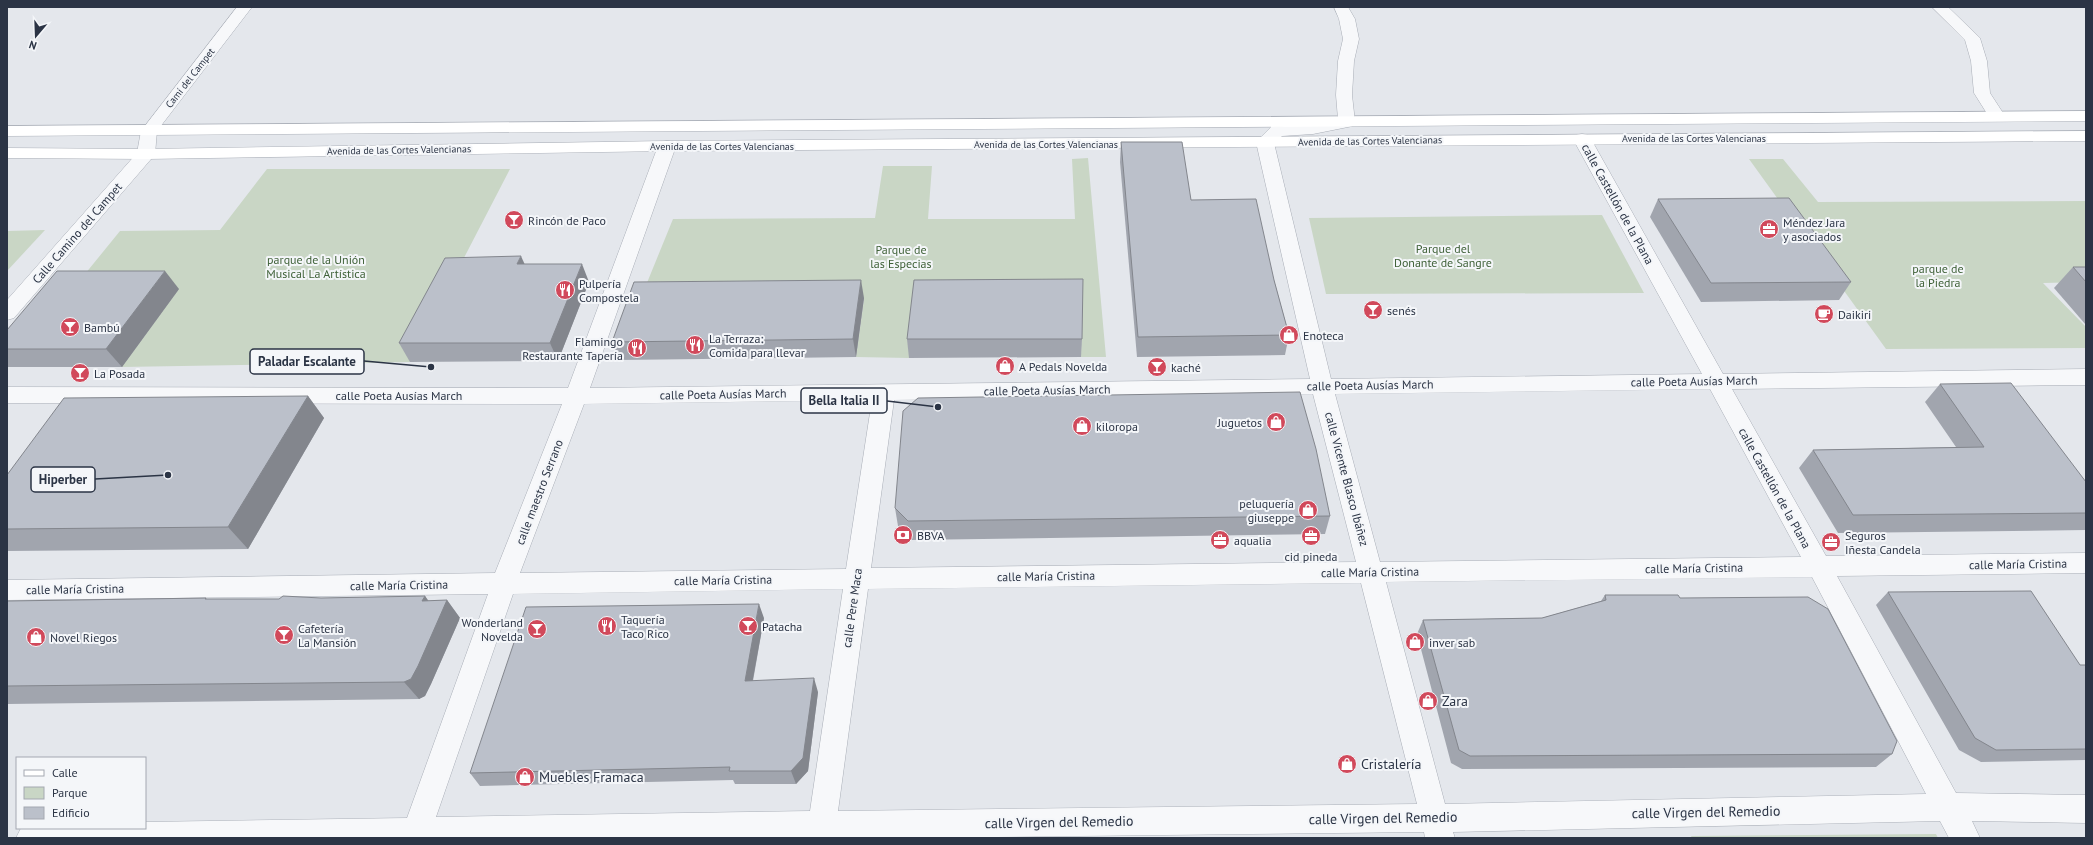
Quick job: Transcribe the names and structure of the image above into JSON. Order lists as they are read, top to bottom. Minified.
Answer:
{"streets":{"street":["Camí del Campet","Avenida de las Cortes Valencianas","calle Castellón de la Plana","Calle Camino del Campet","calle Poeta Ausías March","calle Vicente Blasco Ibáñez","calle maestro Serrano","calle María Cristina","calle Pere Maca","calle Virgen del Remedio"]},"crossings":[["Camí del Campet","Avenida de las Cortes Valencianas"],["Avenida de las Cortes Valencianas","calle Castellón de la Plana"],["Avenida de las Cortes Valencianas","Calle Camino del Campet"],["Avenida de las Cortes Valencianas","calle Vicente Blasco Ibáñez"],["Avenida de las Cortes Valencianas","calle maestro Serrano"],["calle Castellón de la Plana","calle Poeta Ausías March"],["calle Castellón de la Plana","calle María Cristina"],["calle Castellón de la Plana","calle Virgen del Remedio"],["calle Poeta Ausías March","calle Vicente Blasco Ibáñez"],["calle Poeta Ausías March","calle maestro Serrano"],["calle Poeta Ausías March","calle Pere Maca"],["calle Vicente Blasco Ibáñez","calle María Cristina"],["calle Vicente Blasco Ibáñez","calle Virgen del Remedio"],["calle maestro Serrano","calle María Cristina"],["calle maestro Serrano","calle Virgen del Remedio"],["calle María Cristina","calle Pere Maca"],["calle Pere Maca","calle Virgen del Remedio"]],"parks":["Parque del Donante de Sangre","Parque de las Especias","parque de la Unión Musical La Artística","parque de la Piedra"],"places":{"bar":["Rincón de Paco","senés","Bambú","kaché","La Posada","Patacha","Wonderland Novelda","Cafetería La Mansión"],"office":["Méndez Jara y asociados","cid pineda","aqualia","Seguros Iñesta Candela"],"restaurant":["Pulpería Compostela","La Terraza: Comida para llevar","Flamingo Restaurante Tapería","Taquería Taco Rico"],"cafe":["Daikiri"],"shop":["Enoteca","A Pedals Novelda","Juguetos","kiloropa","peluquería giuseppe","Novel Riegos","inver sab","Zara","Cristalería","Muebles Framaca"],"other":["Paladar Escalante","Bella Italia II","Hiperber"],"bank":["BBVA"]},"legend":["Calle","Parque","Edificio"],"north":"bottom"}
